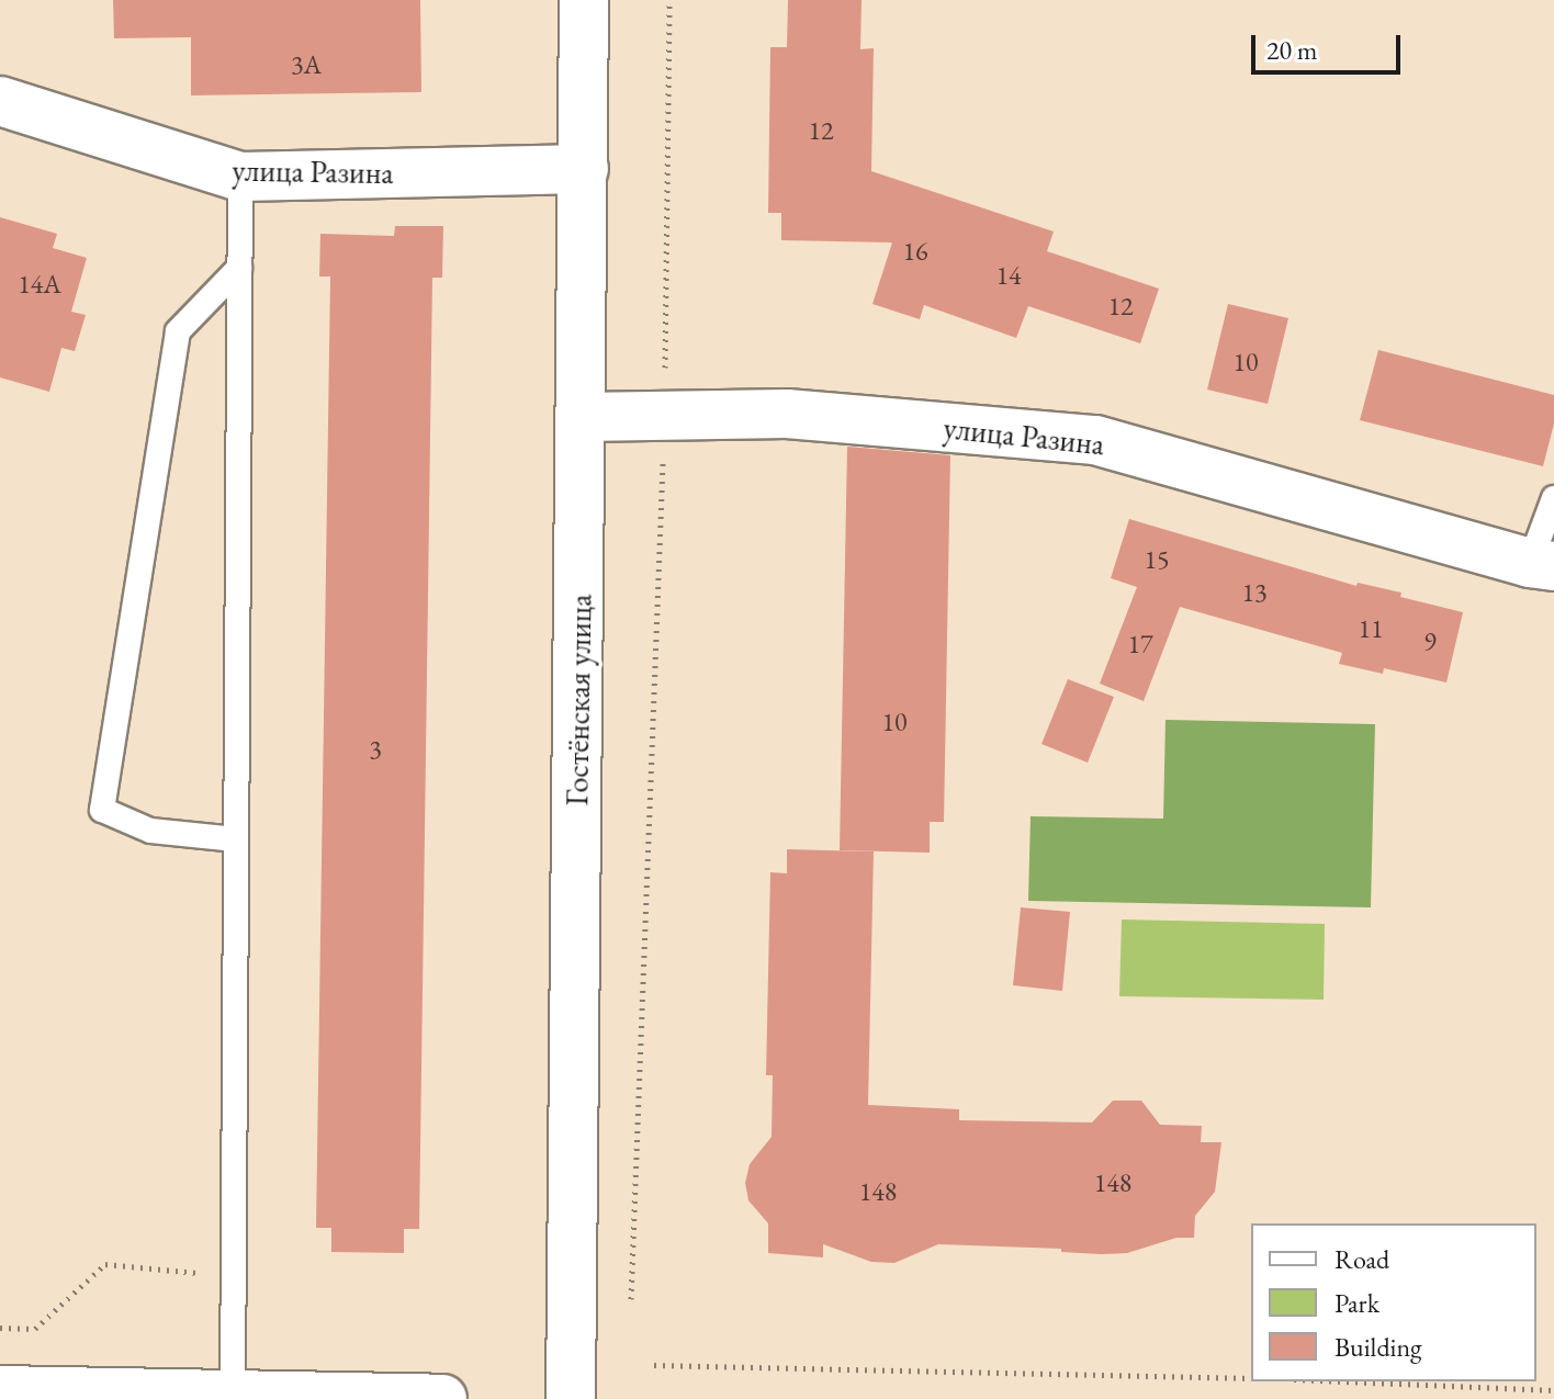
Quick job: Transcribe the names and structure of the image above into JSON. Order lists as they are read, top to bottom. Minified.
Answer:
{"streets":{"street":["улица Разина","Гостёнская улица"]},"crossings":[["улица Разина","Гостёнская улица"]],"house_numbers":["3А","12","16","14","14А","12","10","15","13","11","9","17","10","3","148","148"],"legend":["Road","Park","Building"],"scale_bar":"20 m"}
